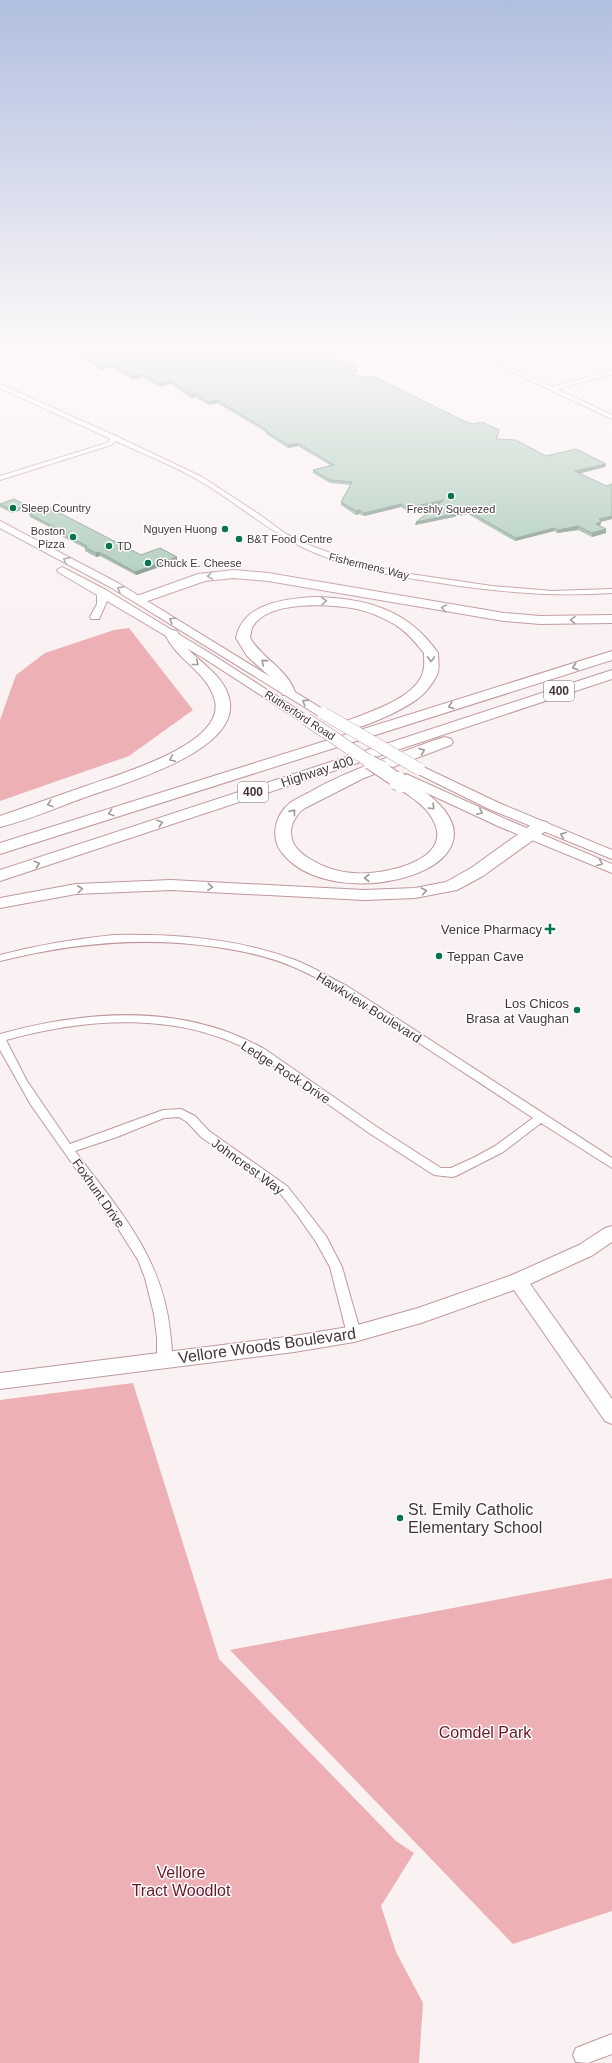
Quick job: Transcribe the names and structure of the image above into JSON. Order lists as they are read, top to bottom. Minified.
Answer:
{"streets":{"highway":["400","Highway 400"],"main road":["Rutherford Road","Vellore Woods Boulevard"],"street":["Fishermens Way","Hawkview Boulevard","Ledge Rock Drive","Johncrest Way","Foxhunt Drive"]},"crossings":[["Hawkview Boulevard","Ledge Rock Drive"],["Ledge Rock Drive","Foxhunt Drive"],["Johncrest Way","Foxhunt Drive"],["Johncrest Way","Vellore Woods Boulevard"],["Foxhunt Drive","Vellore Woods Boulevard"]],"parks":["Comdel Park","Vellore Tract Woodlot"],"places":{"other":["Freshly Squeezed","Sleep Country","Nguyen Huong","Boston Pizza","B&T Food Centre","TD","Chuck E. Cheese","Teppan Cave","Los Chicos Brasa at Vaughan","St. Emily Catholic Elementary School"],"health":["Venice Pharmacy"]}}
